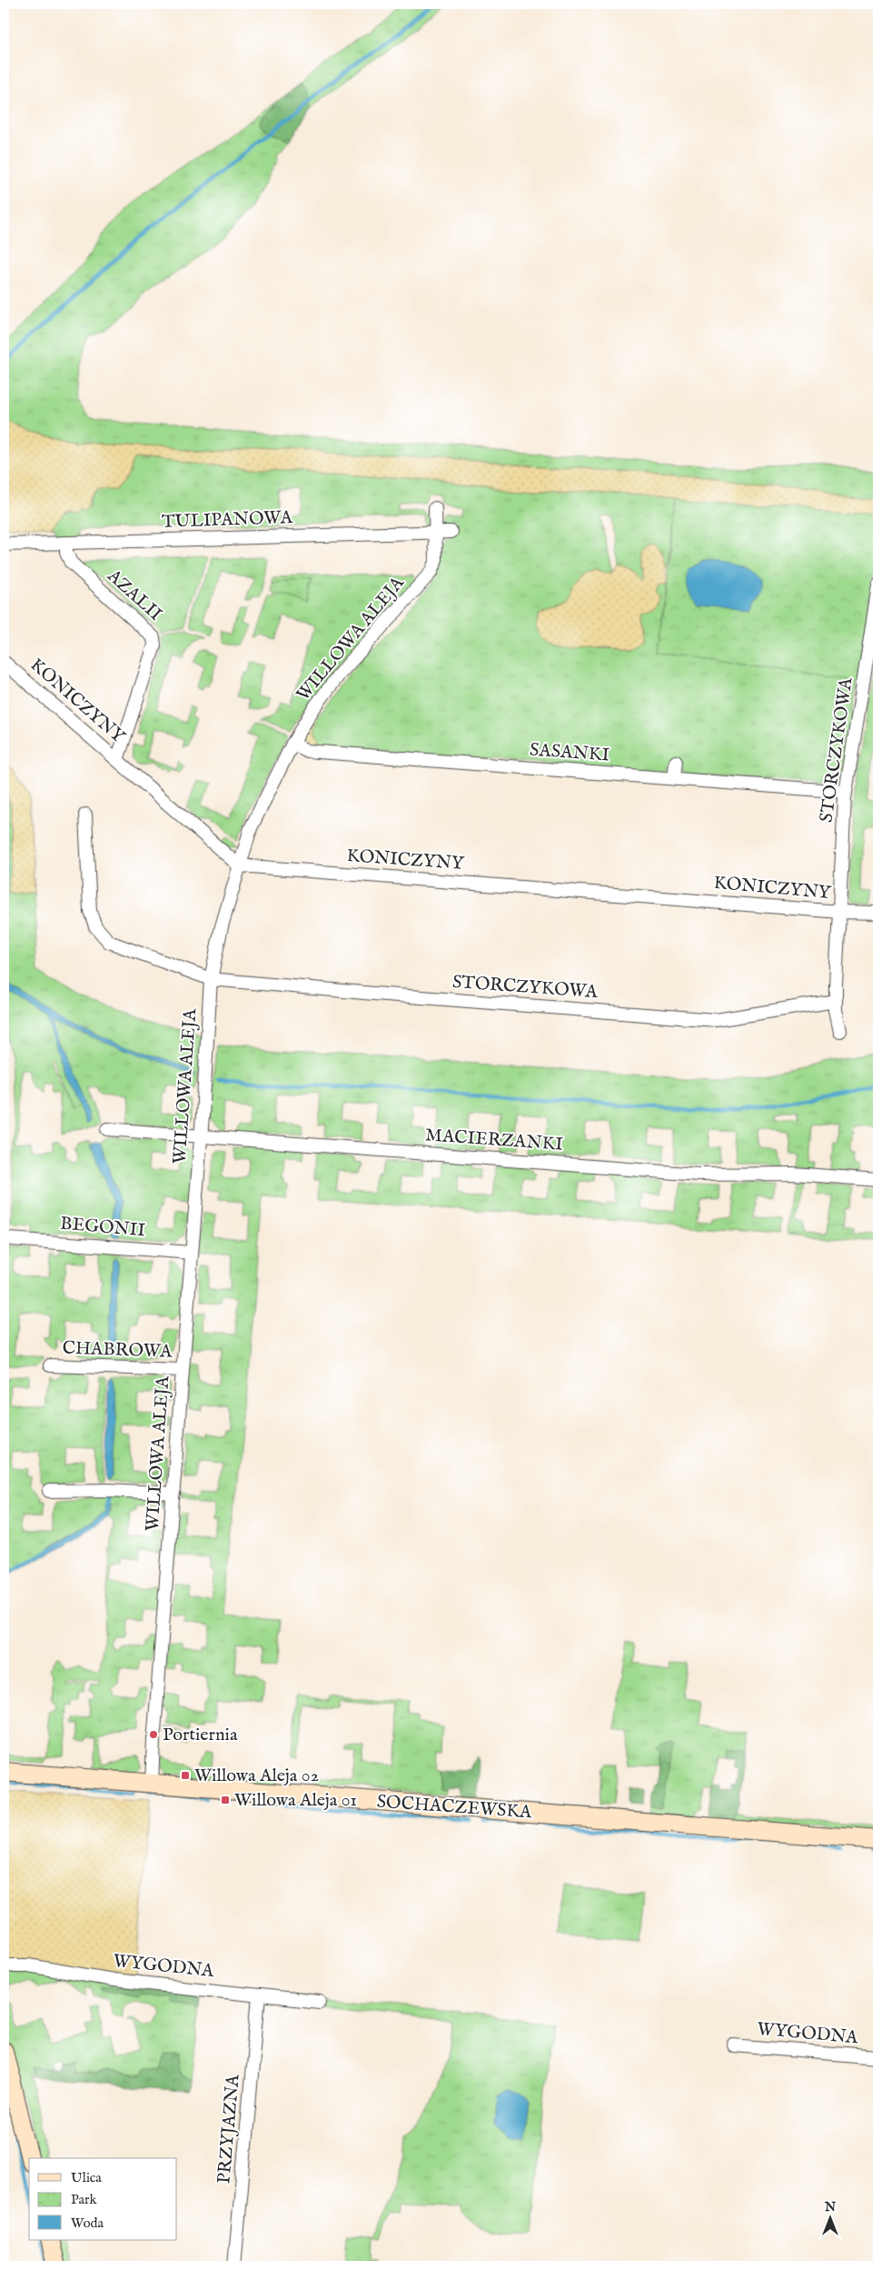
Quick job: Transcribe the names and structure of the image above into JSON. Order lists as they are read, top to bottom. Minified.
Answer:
{"streets":{"street":["TULIPANOWA","AZALII","WILLOWA ALEJA","KONICZYNY","STORCZYKOWA","SASANKI","MACIERZANKI","BEGONII","CHABROWA","SOCHACZEWSKA","WYGODNA","PRZYJAZNA"]},"crossings":[["TULIPANOWA","AZALII"],["TULIPANOWA","WILLOWA ALEJA"],["AZALII","KONICZYNY"],["WILLOWA ALEJA","KONICZYNY"],["WILLOWA ALEJA","STORCZYKOWA"],["WILLOWA ALEJA","SASANKI"],["WILLOWA ALEJA","MACIERZANKI"],["WILLOWA ALEJA","BEGONII"],["WILLOWA ALEJA","CHABROWA"],["WILLOWA ALEJA","SOCHACZEWSKA"],["KONICZYNY","STORCZYKOWA"],["STORCZYKOWA","SASANKI"],["WYGODNA","PRZYJAZNA"]],"places":{"other":["Portiernia"],"transit":["Willowa Aleja 02","Willowa Aleja 01"]},"legend":["Ulica","Park","Woda"],"north":"top"}
